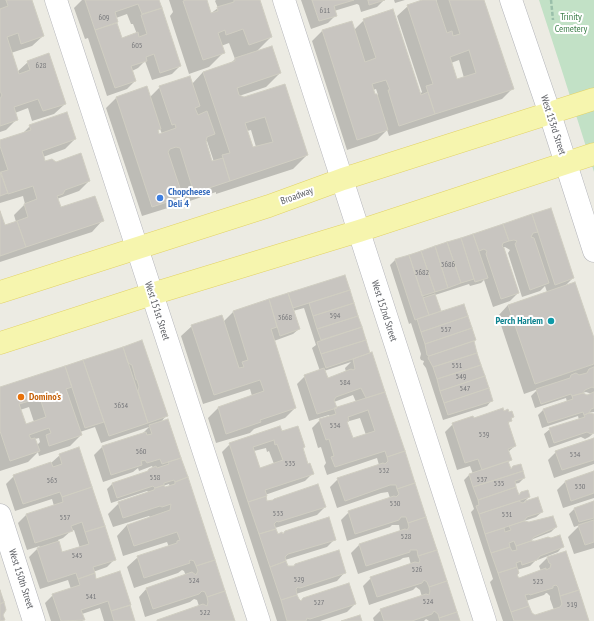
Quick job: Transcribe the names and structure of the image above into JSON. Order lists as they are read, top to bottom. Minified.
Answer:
{"streets":{"main road":["Broadway"],"street":["West 153rd Street","West 151st Street","West 152nd Street","West 150th Street"]},"crossings":[["West 153rd Street","Broadway"],["Broadway","West 151st Street"],["Broadway","West 152nd Street"]],"parks":["Trinity Cemetery"],"places":["Chopcheese Deli 4","Perch Harlem","Domino's"],"house_numbers":["611","609","605","628","3686","3682","594","3668","557","551","549","584","547","3654","534","539","560","534","535","532","558","537","563","535","530","530","533","531","557","528","545","526","529","524","523","541","524","527","519","522"]}
